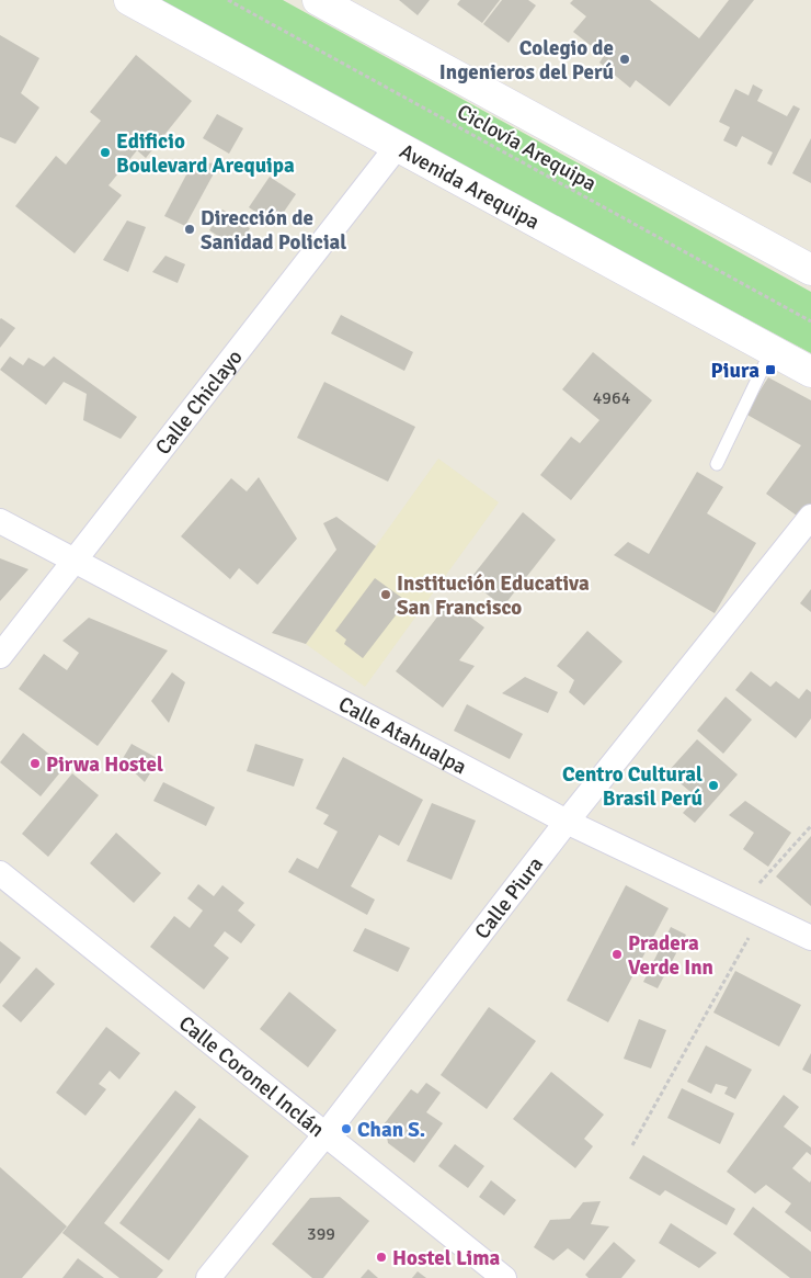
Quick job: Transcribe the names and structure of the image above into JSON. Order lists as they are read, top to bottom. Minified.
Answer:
{"streets":{"main road":["Avenida Arequipa"],"street":["Calle Chiclayo","Calle Atahualpa","Calle Piura","Calle Coronel Inclán"],"path":["Ciclovía Arequipa"]},"crossings":[["Avenida Arequipa","Calle Chiclayo"],["Calle Chiclayo","Calle Atahualpa"],["Calle Atahualpa","Calle Piura"],["Calle Piura","Calle Coronel Inclán"]],"places":{"other":["Colegio de Ingenieros del Perú","Edificio Boulevard Arequipa","Dirección de Sanidad Policial","Institución Educativa San Francisco","Pirwa Hostel","Centro Cultural Brasil Perú","Pradera Verde Inn","Chan S.","Hostel Lima"],"transit":["Piura"]},"house_numbers":["4964","399"]}
